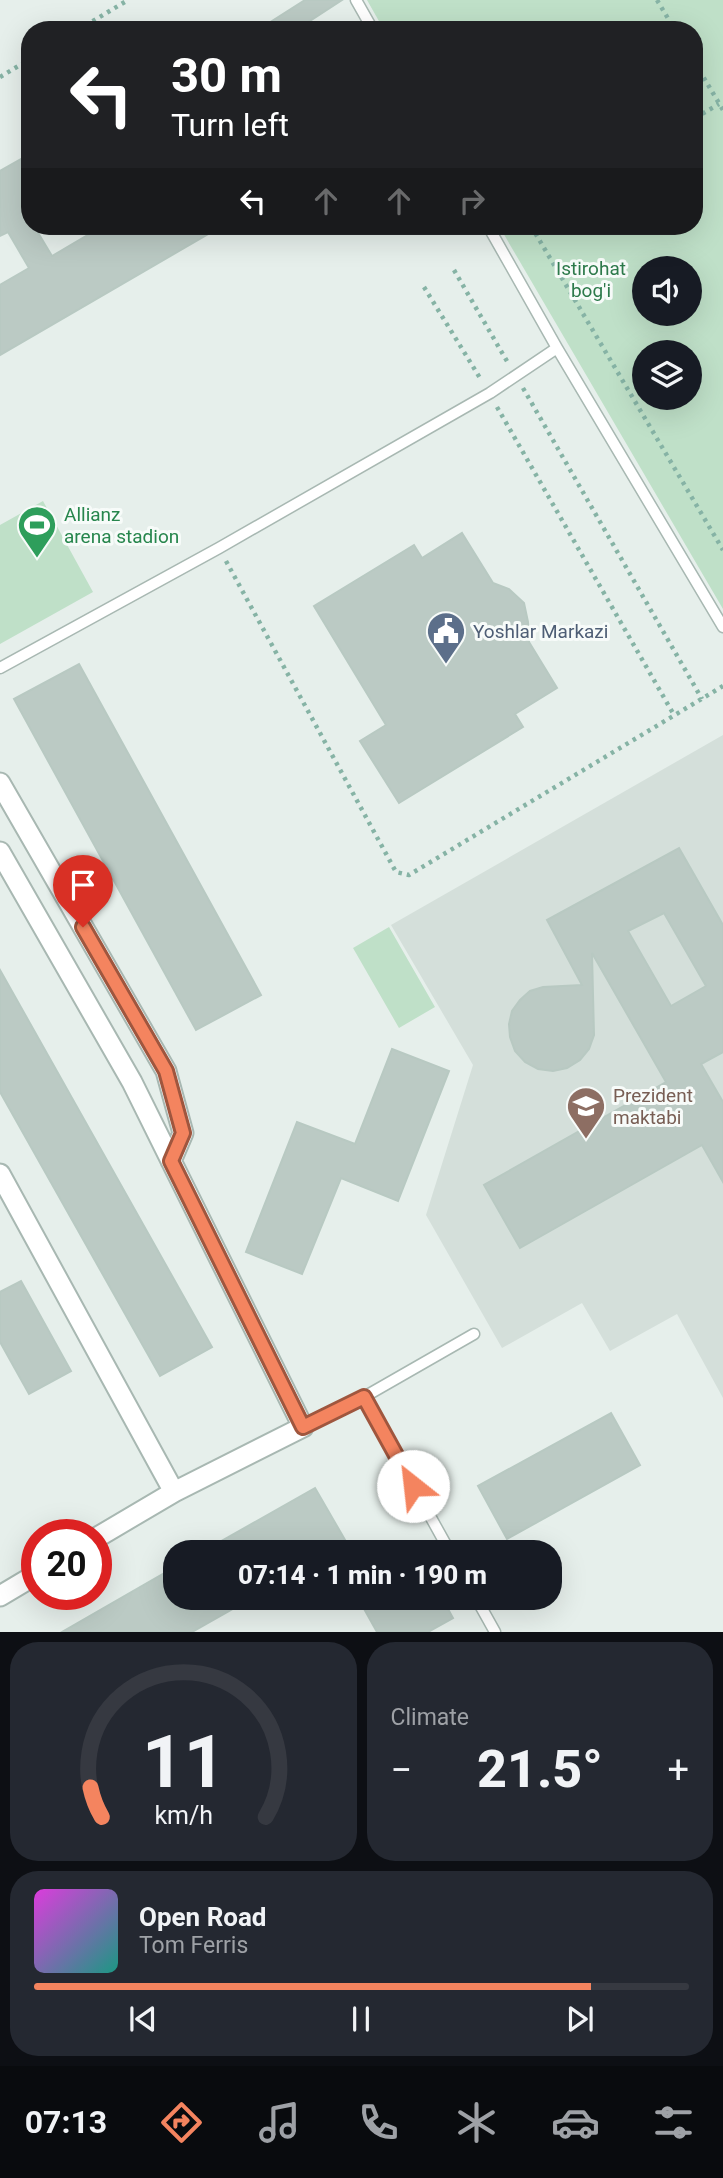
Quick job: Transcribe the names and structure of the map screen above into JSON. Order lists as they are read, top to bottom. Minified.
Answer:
{"parks":["Istirohat bog'i"],"places":{"sports":["Allianz arena stadion"],"public building":["Yoshlar Markazi"],"school or university":["Prezident maktabi"]},"page":{"turn":["30 m","Turn left"],"limit":"20","trip":"07:14 · 1 min · 190 m","tile":"Climate","heat":["−","21.5°","+"],"song":["Open Road","Tom Ferris"],"tabs":"07:13","gauge":["11","km/h"]}}
